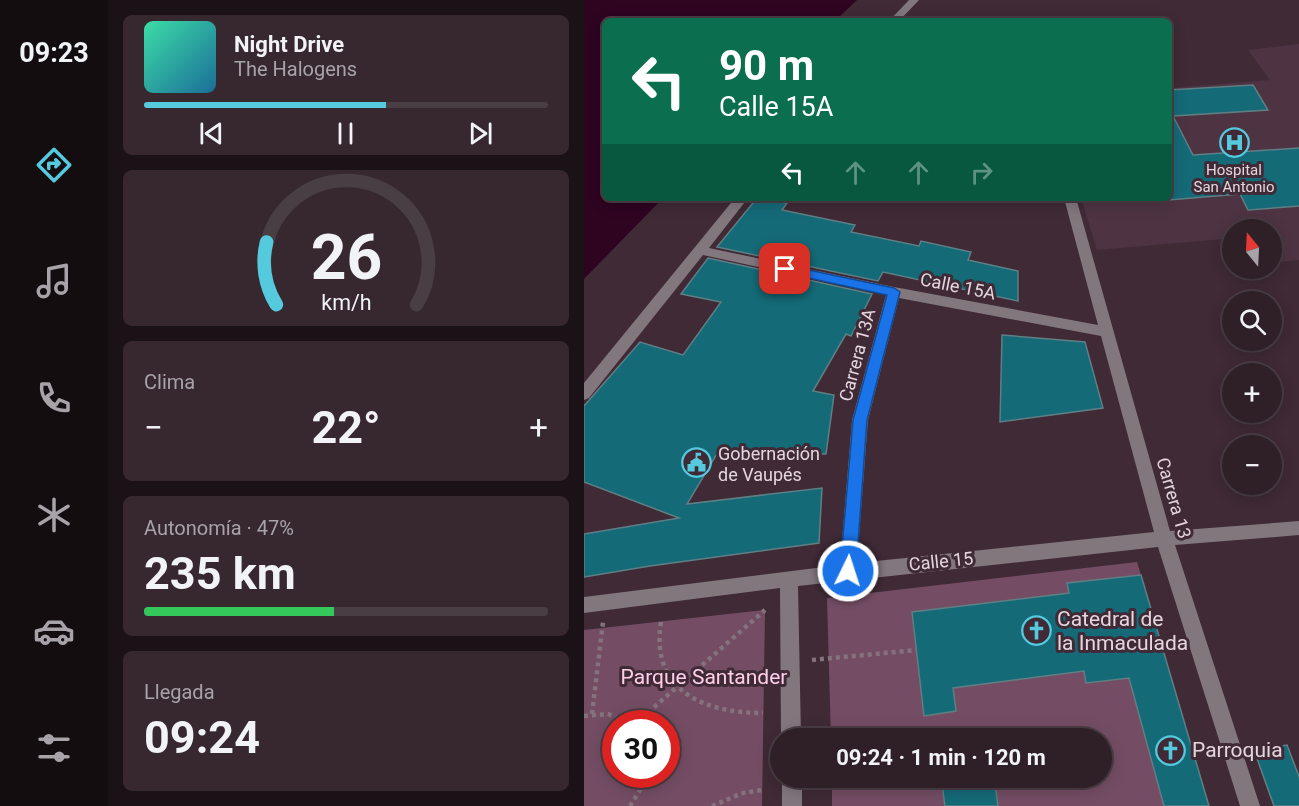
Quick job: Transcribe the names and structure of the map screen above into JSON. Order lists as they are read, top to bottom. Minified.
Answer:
{"streets":{"street":["Calle 15A","Carrera 13A","Carrera 13","Calle 15"]},"crossings":[["Calle 15A","Carrera 13A"],["Calle 15A","Carrera 13"],["Carrera 13A","Calle 15"],["Carrera 13","Calle 15"]],"parks":["Parque Santander"],"places":{"hospital":["Hospital San Antonio"],"public building":["Gobernación de Vaupés"],"church":["Catedral de la Inmaculada","Parroquia"]},"north":"top","page":{"tabs":"09:23","turn":["90 m","Calle 15A"],"song":["Night Drive","The Halogens"],"map_buttons":["+","−"],"tile":["Clima",["Autonomía · 47%","235 km"],["Llegada","09:24"]],"heat":["−","22°","+"],"limit":"30","trip":"09:24 · 1 min · 120 m","gauge":["26","km/h"]}}
